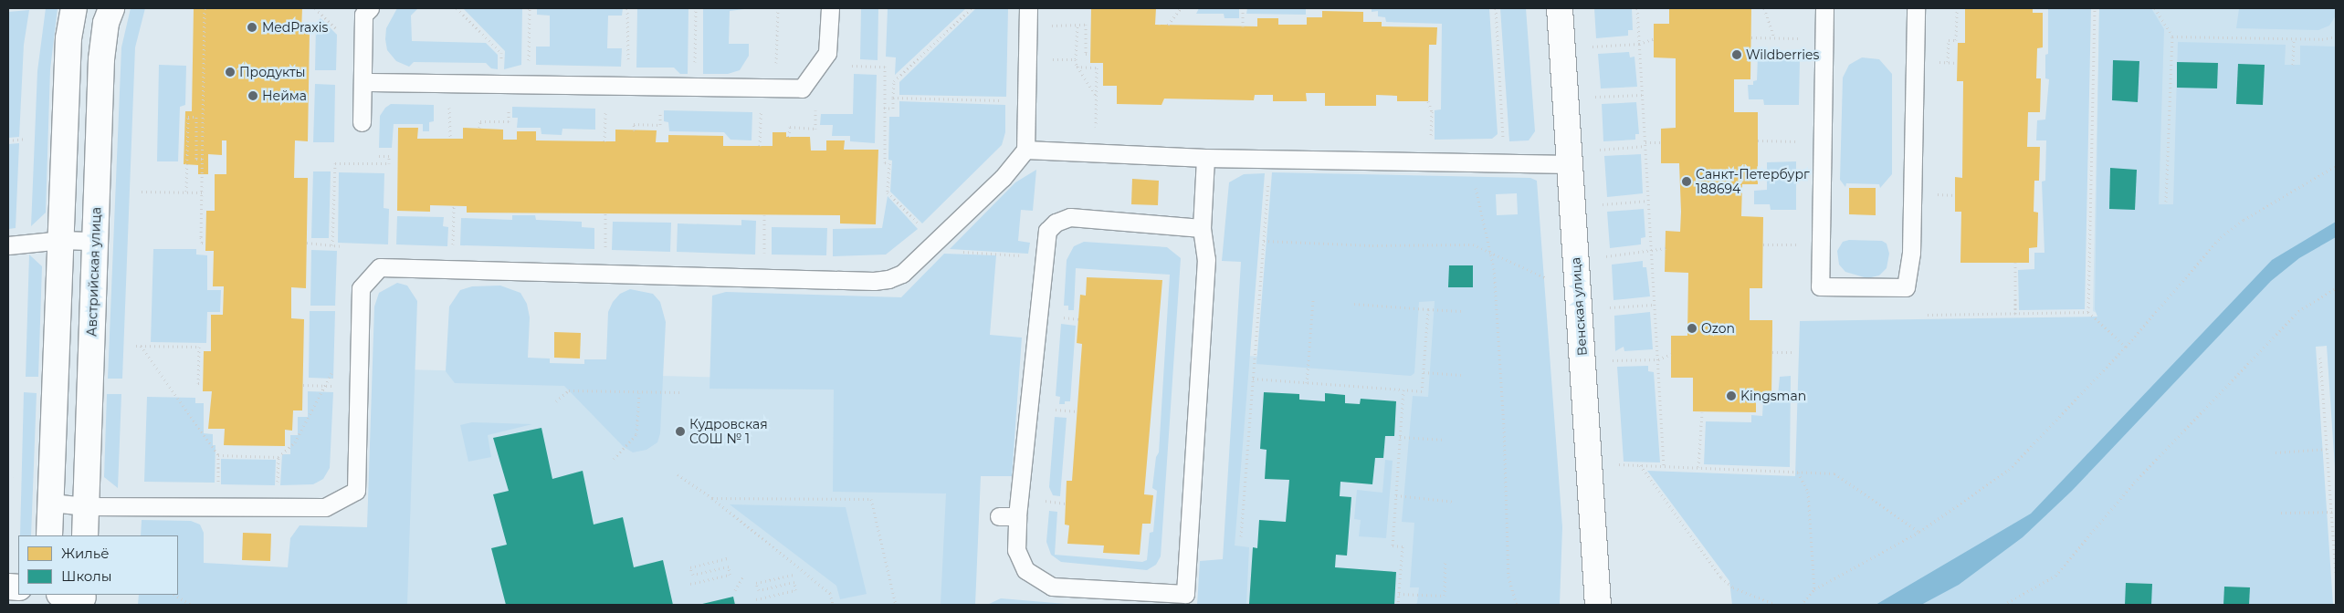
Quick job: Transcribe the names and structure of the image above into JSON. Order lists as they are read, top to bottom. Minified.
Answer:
{"streets":{"street":["Австрийская улица","Венская улица"]},"places":["MedPraxis","Wildberries","Продукты","Нейма","Санкт-Петербург 188694","Ozon","Kingsman","Кудровская СОШ № 1"],"legend":["Жильё","Школы"]}
